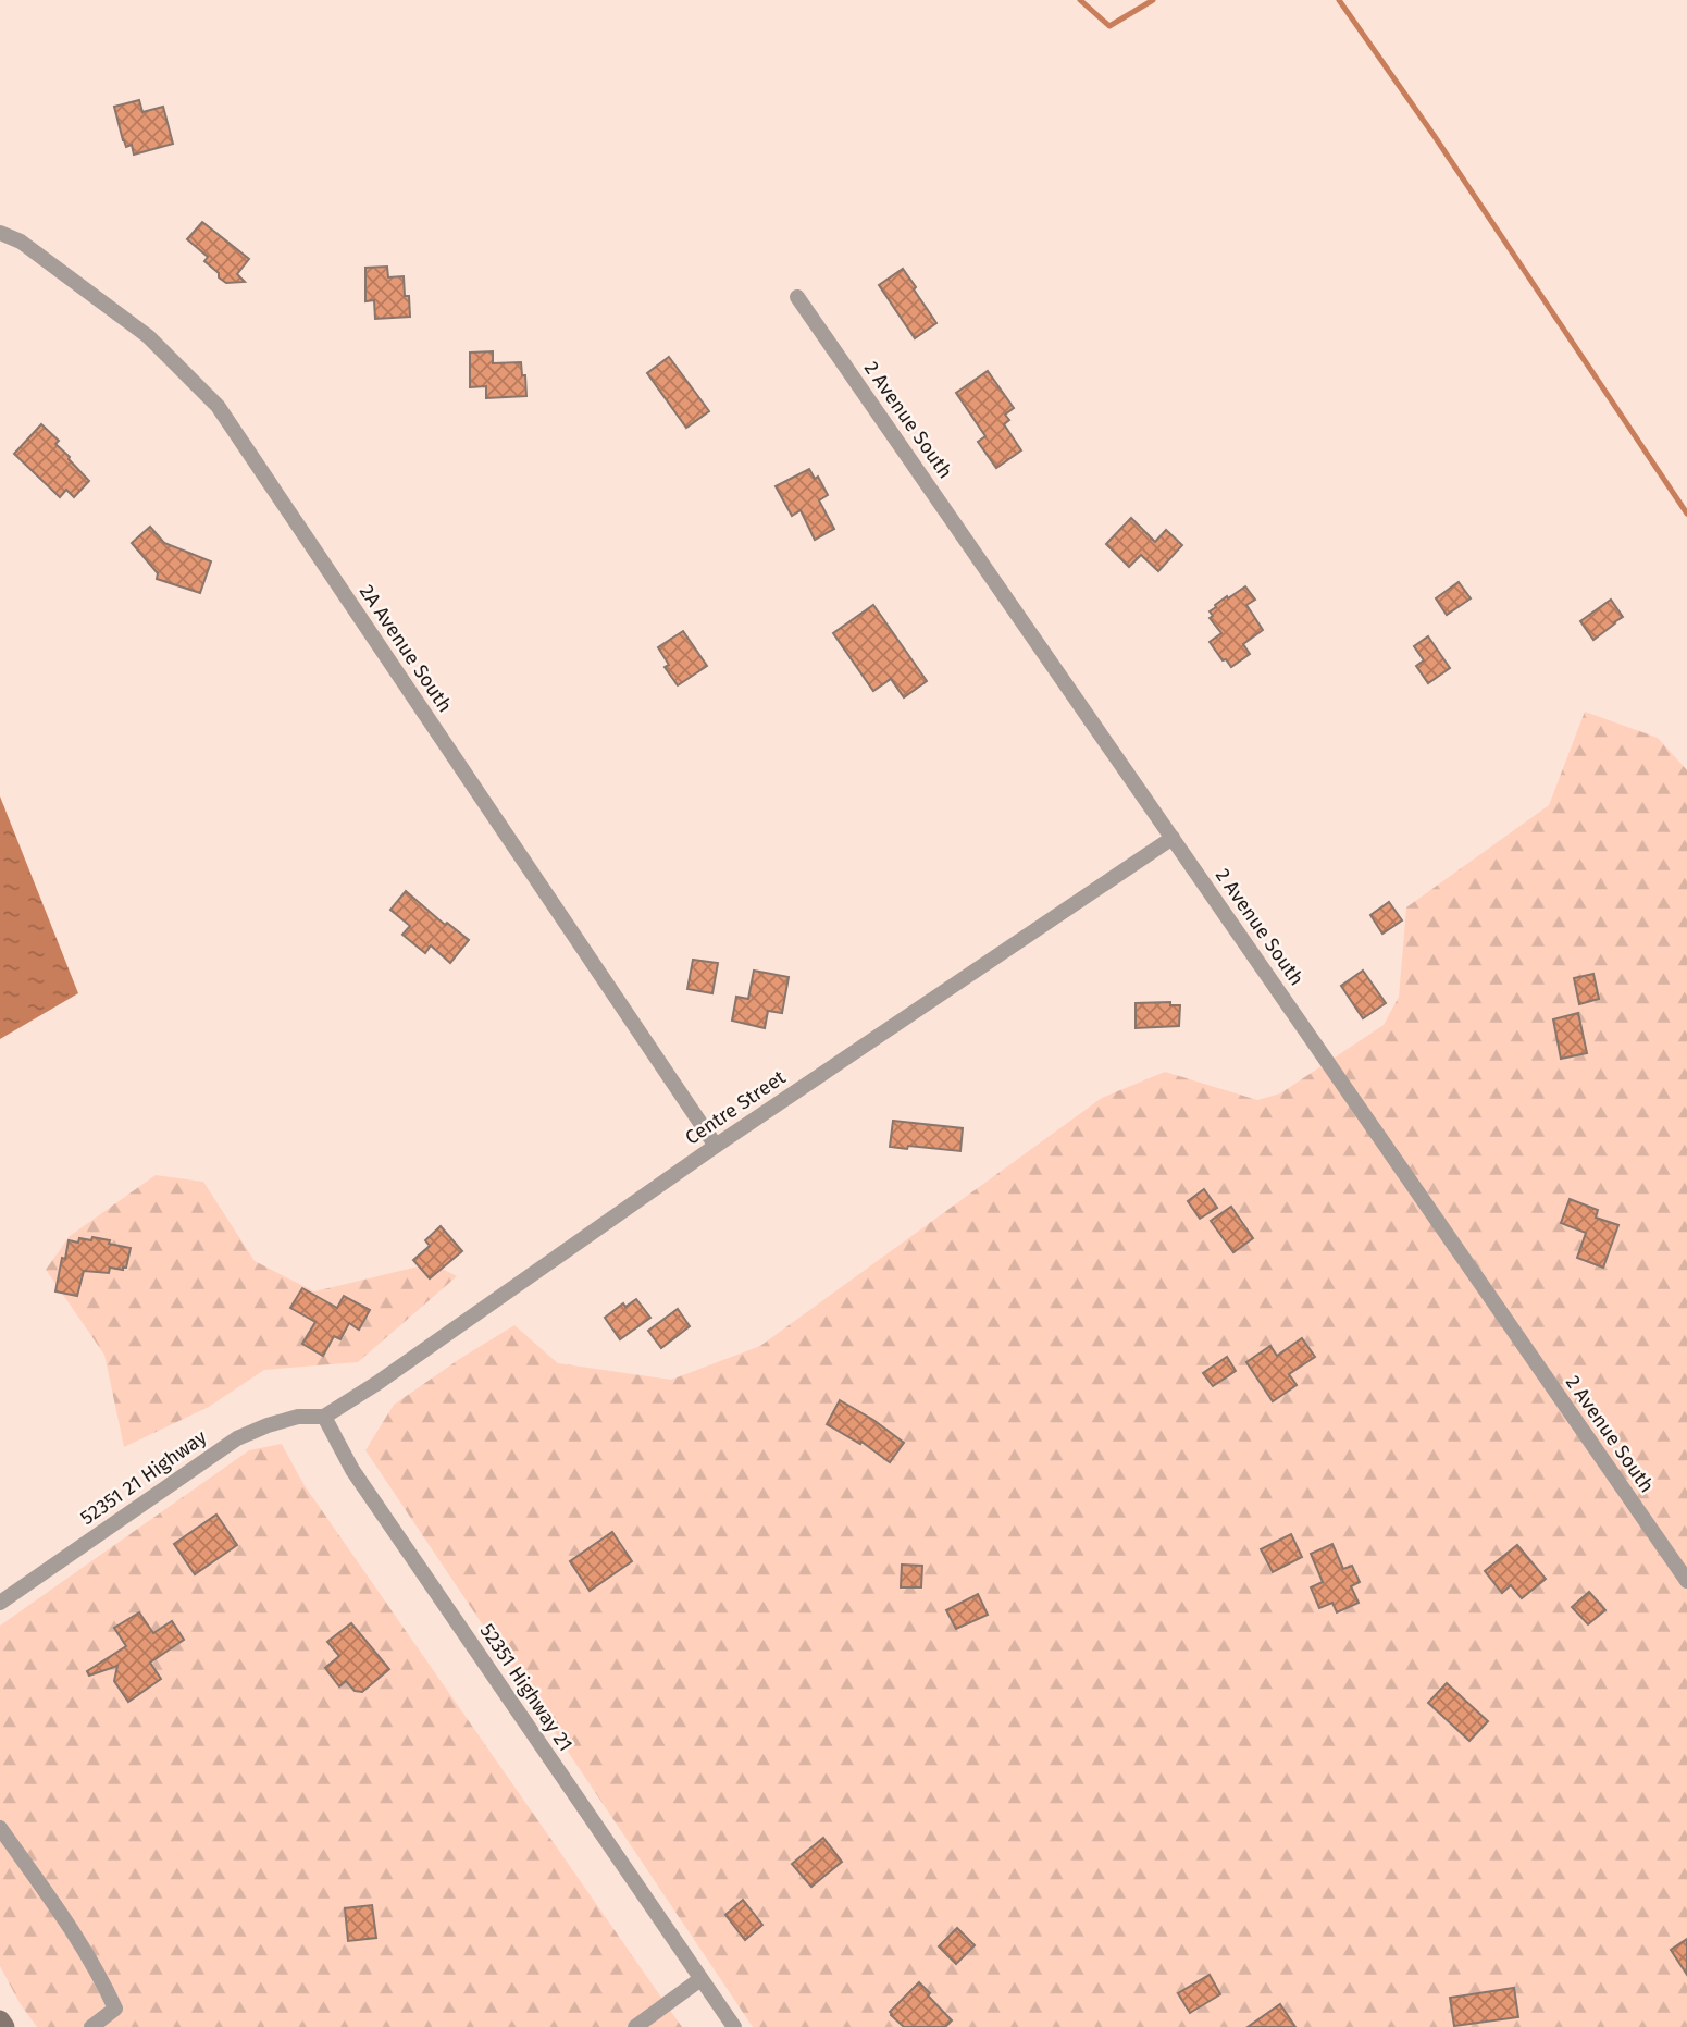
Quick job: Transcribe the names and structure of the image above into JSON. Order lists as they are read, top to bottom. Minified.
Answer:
{"streets":{"street":["2 Avenue South","2A Avenue South","Centre Street","52351 21 Highway","52351 Highway 21"]},"crossings":[["2 Avenue South","Centre Street"],["2A Avenue South","Centre Street"],["Centre Street","52351 21 Highway"],["Centre Street","52351 Highway 21"],["52351 21 Highway","52351 Highway 21"]]}
